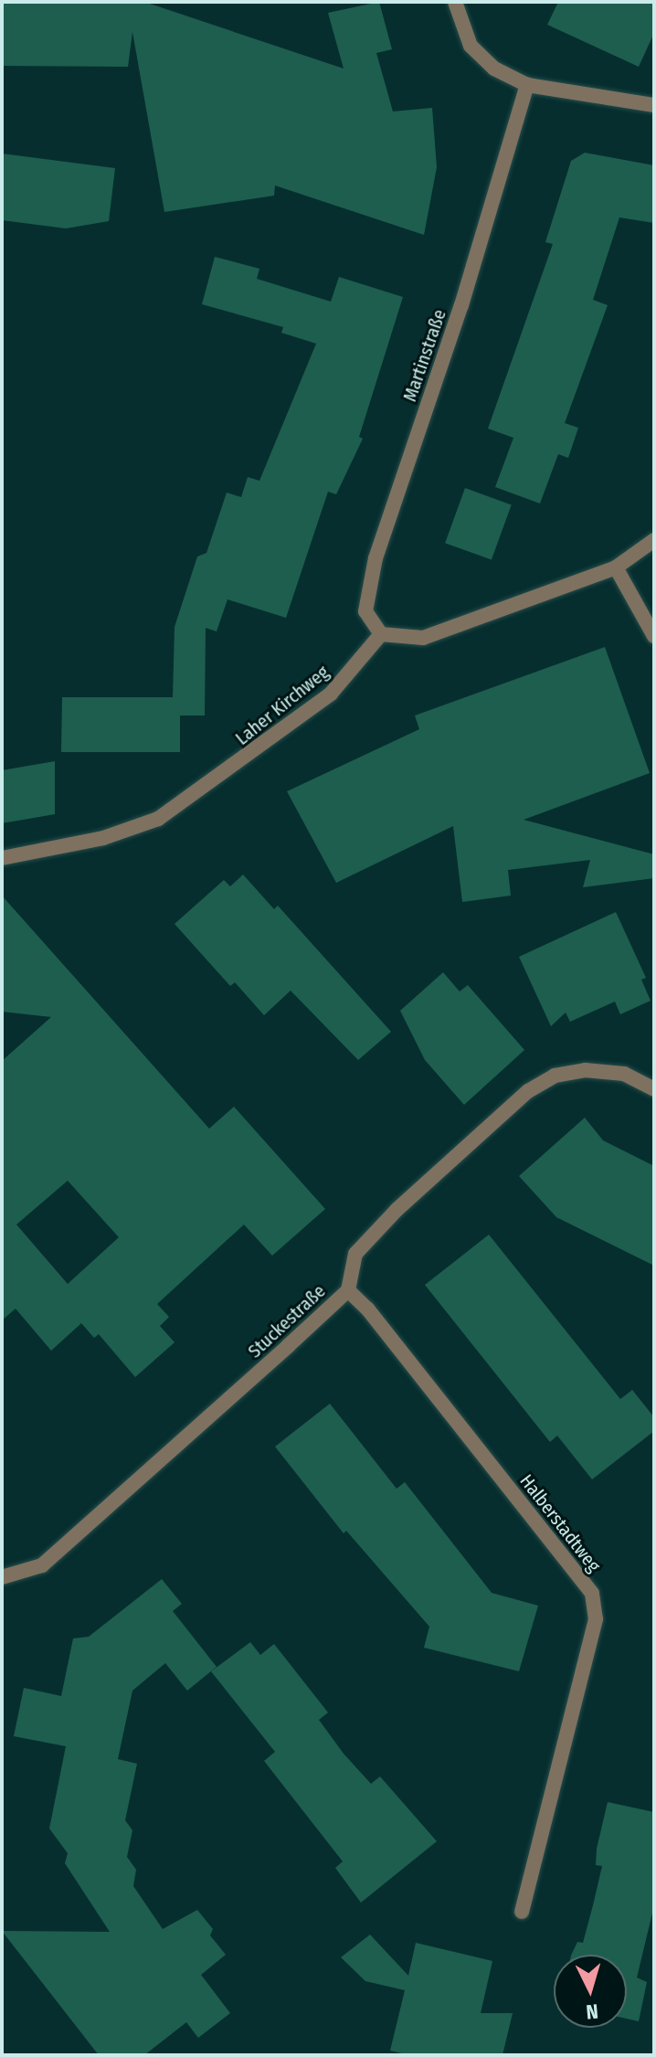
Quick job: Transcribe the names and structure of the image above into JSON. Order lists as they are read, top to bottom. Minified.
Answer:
{"streets":{"street":["Martinstraße","Laher Kirchweg","Stuckestraße","Halberstadtweg"]},"crossings":[["Martinstraße","Laher Kirchweg"],["Stuckestraße","Halberstadtweg"]],"north":"bottom"}
